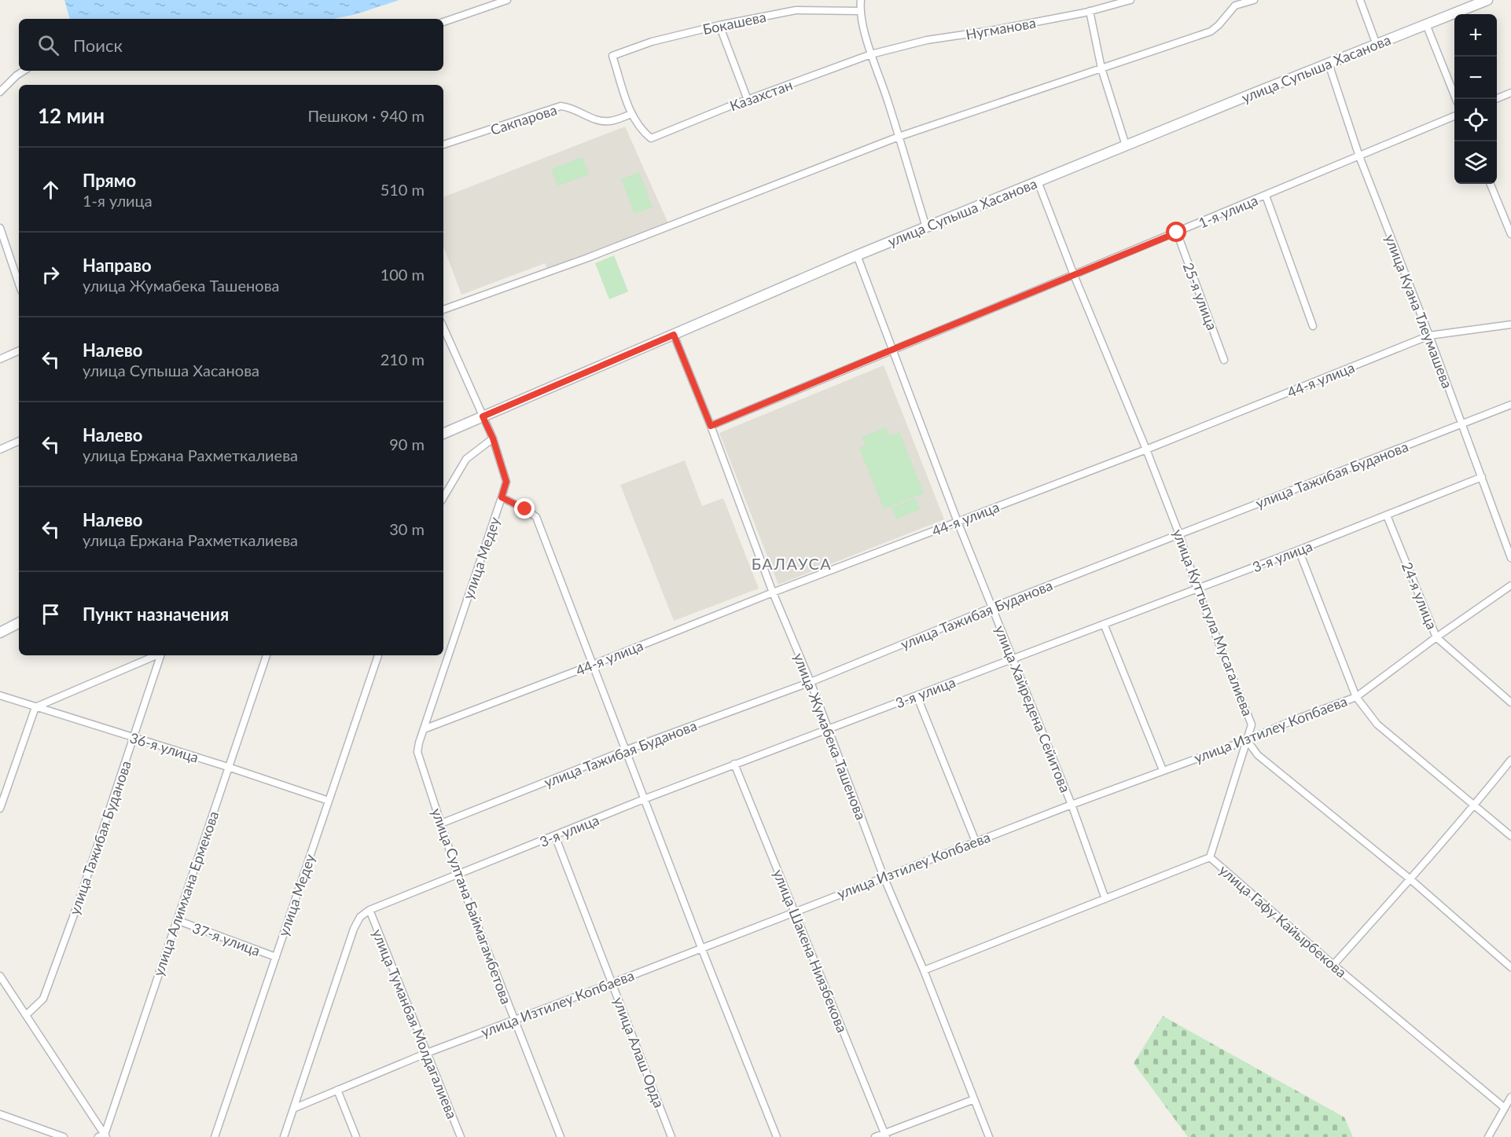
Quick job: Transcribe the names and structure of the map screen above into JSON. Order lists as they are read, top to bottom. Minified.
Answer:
{"streets":{"street":["Бокашева","Нугманова","улица Супыша Хасанова","Казахстан","Сакпарова","1-я улица","25-я улица","улица Куана Тлеумашева","44-я улица","улица Тажибая Буданова","3-я улица","улица Медеу","24-я улица","улица Куттыгула Мусагалиева","улица Хайредена Сейитова","улица Изтилеу Копбаева","улица Жумабека Ташенова","36-я улица","улица Алимхана Ермекова","улица Султана Баймагамбетова","улица Гафу Кайырбекова","37-я улица","улица Шакена Ниязбекова","улица Туманбая Молдагалиева","улица Алаш Орда"]},"crossings":[["Бокашева","Казахстан"],["Бокашева","Сакпарова"],["Нугманова","Казахстан"],["улица Супыша Хасанова","улица Куана Тлеумашева"],["улица Супыша Хасанова","улица Медеу"],["улица Супыша Хасанова","улица Куттыгула Мусагалиева"],["улица Супыша Хасанова","улица Хайредена Сейитова"],["улица Супыша Хасанова","улица Жумабека Ташенова"],["Казахстан","Сакпарова"],["1-я улица","25-я улица"],["1-я улица","улица Куана Тлеумашева"],["1-я улица","улица Куттыгула Мусагалиева"],["1-я улица","улица Хайредена Сейитова"],["1-я улица","улица Жумабека Ташенова"],["улица Куана Тлеумашева","44-я улица"],["улица Куана Тлеумашева","улица Тажибая Буданова"],["улица Куана Тлеумашева","3-я улица"],["44-я улица","улица Медеу"],["44-я улица","улица Куттыгула Мусагалиева"],["44-я улица","улица Хайредена Сейитова"],["44-я улица","улица Жумабека Ташенова"],["улица Тажибая Буданова","улица Куттыгула Мусагалиева"],["улица Тажибая Буданова","улица Хайредена Сейитова"],["улица Тажибая Буданова","улица Жумабека Ташенова"],["улица Тажибая Буданова","36-я улица"],["улица Тажибая Буданова","улица Султана Баймагамбетова"],["3-я улица","24-я улица"],["3-я улица","улица Куттыгула Мусагалиева"],["3-я улица","улица Хайредена Сейитова"],["3-я улица","улица Жумабека Ташенова"],["3-я улица","улица Султана Баймагамбетова"],["3-я улица","улица Шакена Ниязбекова"],["3-я улица","улица Туманбая Молдагалиева"],["3-я улица","улица Алаш Орда"],["улица Медеу","36-я улица"],["улица Медеу","улица Султана Баймагамбетова"],["улица Медеу","37-я улица"],["24-я улица","улица Изтилеу Копбаева"],["улица Куттыгула Мусагалиева","улица Изтилеу Копбаева"],["улица Куттыгула Мусагалиева","улица Гафу Кайырбекова"],["улица Хайредена Сейитова","улица Изтилеу Копбаева"],["улица Хайредена Сейитова","улица Гафу Кайырбекова"],["улица Изтилеу Копбаева","улица Жумабека Ташенова"],["улица Изтилеу Копбаева","улица Султана Баймагамбетова"],["улица Изтилеу Копбаева","улица Шакена Ниязбекова"],["улица Изтилеу Копбаева","улица Туманбая Молдагалиева"],["улица Изтилеу Копбаева","улица Алаш Орда"],["улица Жумабека Ташенова","улица Гафу Кайырбекова"],["36-я улица","улица Алимхана Ермекова"],["улица Алимхана Ермекова","37-я улица"]],"districts":["БАЛАУСА"],"page":{"map_buttons":["+","−"],"search":"Поиск","heading":["12 мин","Пешком · 940 m"],"list":[["Прямо","1-я улица","510 m"],["Направо","улица Жумабека Ташенова","100 m"],["Налево","улица Супыша Хасанова","210 m"],["Налево","улица Ержана Рахметкалиева","90 m"],["Налево","улица Ержана Рахметкалиева","30 m"],"Пункт назначения"]}}
